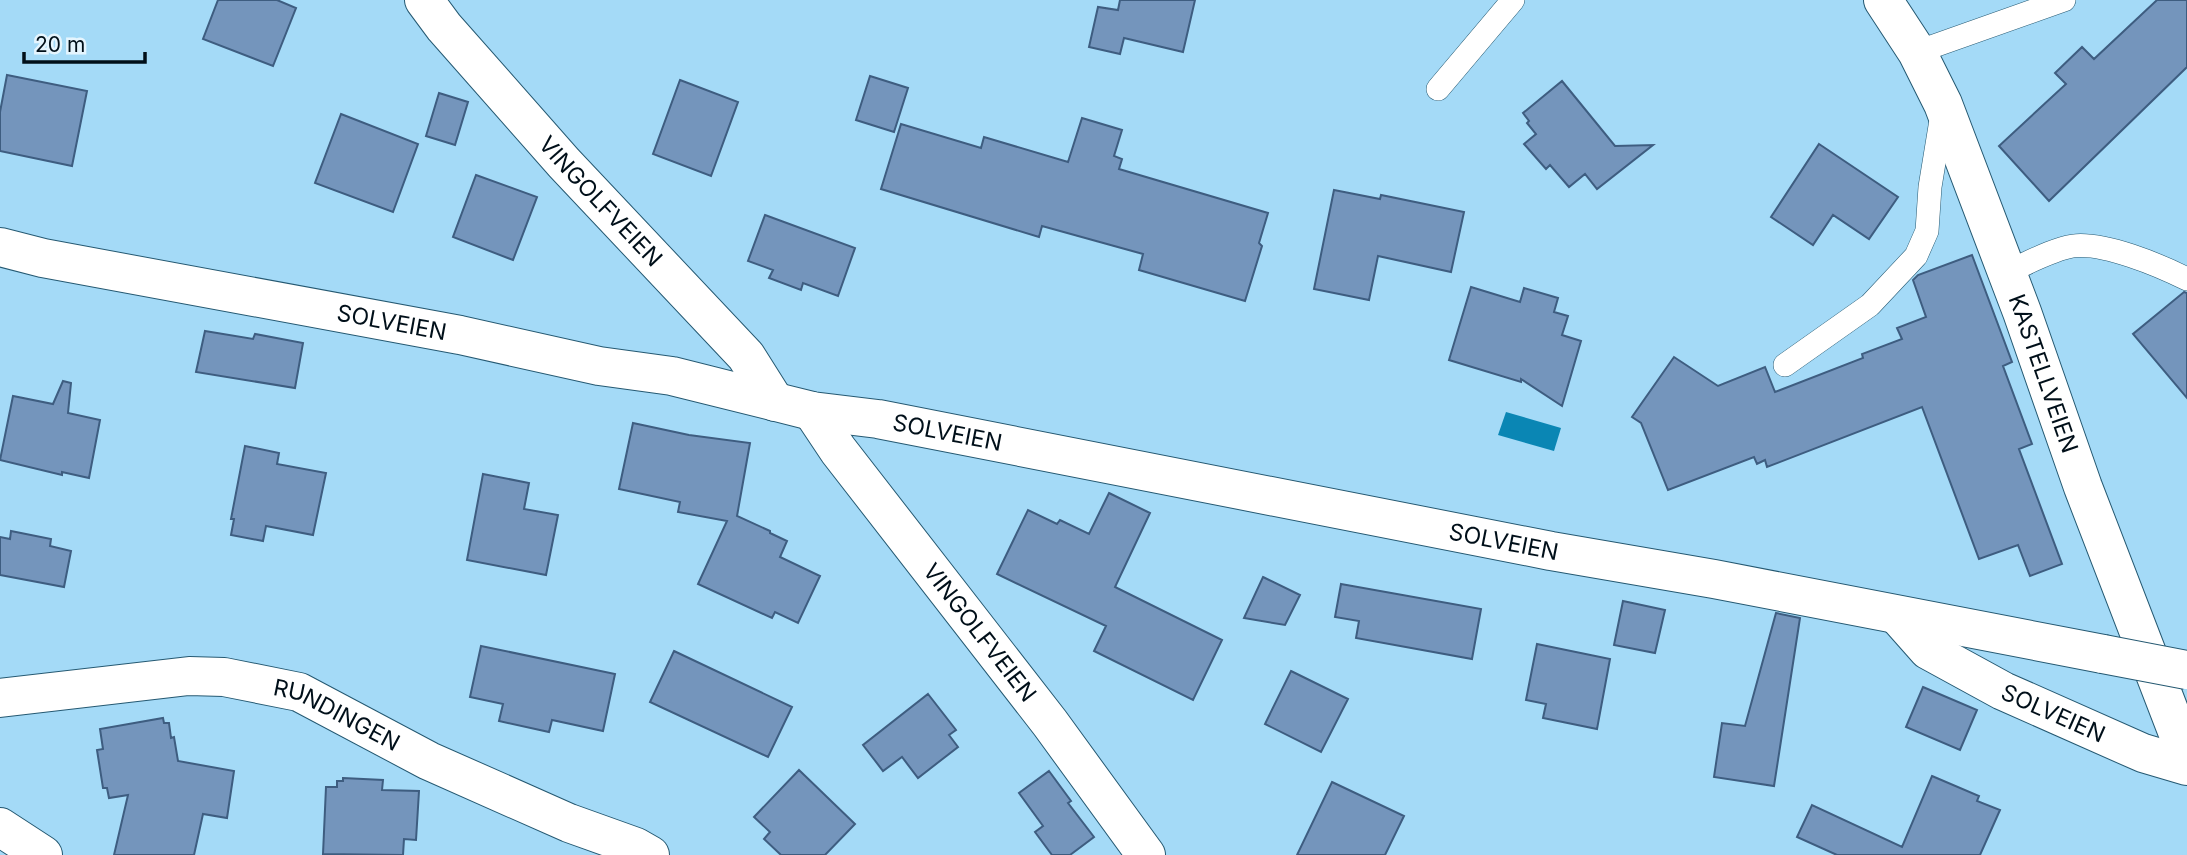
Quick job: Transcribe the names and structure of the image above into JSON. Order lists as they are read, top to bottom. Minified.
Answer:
{"streets":{"street":["VINGOLFVEIEN","SOLVEIEN","KASTELLVEIEN","RUNDINGEN"]},"crossings":[["VINGOLFVEIEN","SOLVEIEN"]],"scale_bar":"20 m"}
